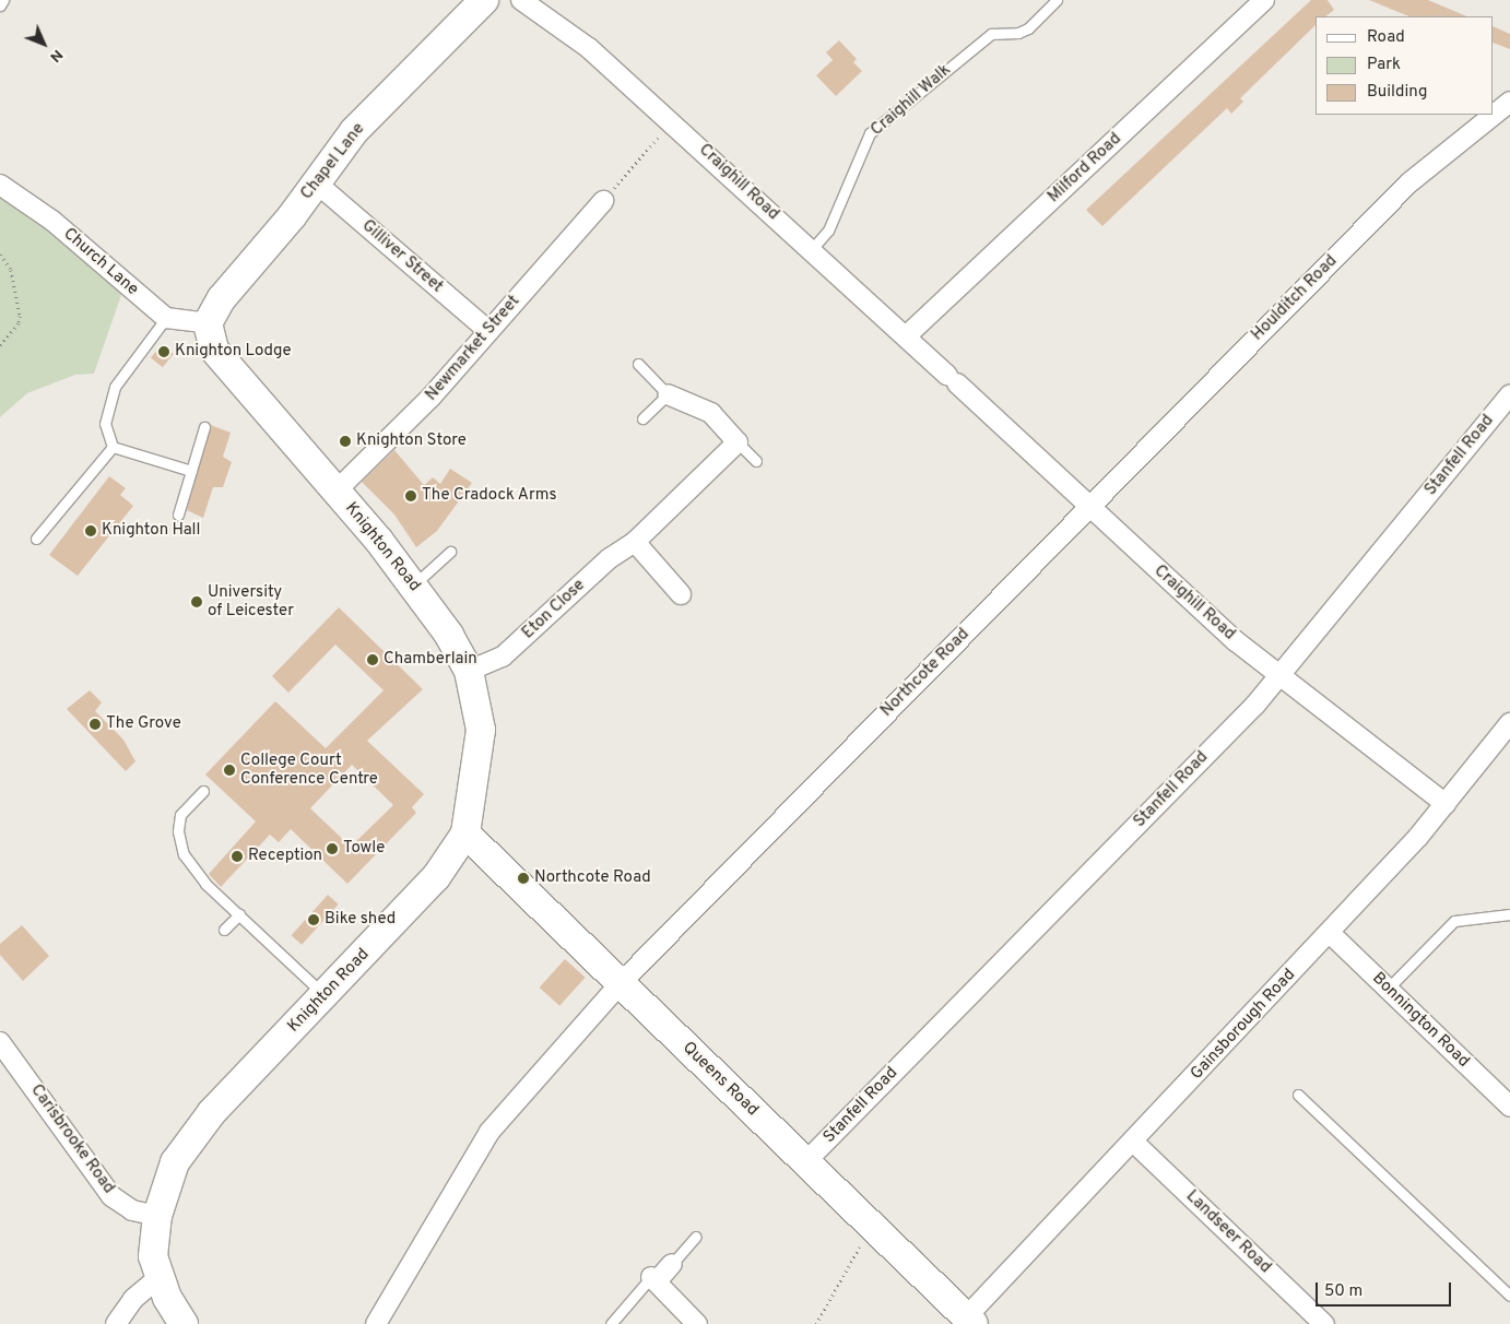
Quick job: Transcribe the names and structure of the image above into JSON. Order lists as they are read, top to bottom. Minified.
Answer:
{"streets":{"street":["Chapel Lane","Milford Road","Craighill Road","Gilliver Street","Church Lane","Houlditch Road","Newmarket Street","Stanfell Road","Knighton Road","Eton Close","Northcote Road","Bonnington Road","Gainsborough Road","Queens Road","Carisbrooke Road","Landseer Road"],"lane":["Craighill Walk"]},"crossings":[["Craighill Walk","Craighill Road"],["Chapel Lane","Gilliver Street"],["Chapel Lane","Knighton Road"],["Milford Road","Craighill Road"],["Craighill Road","Houlditch Road"],["Craighill Road","Stanfell Road"],["Craighill Road","Northcote Road"],["Craighill Road","Gainsborough Road"],["Gilliver Street","Newmarket Street"],["Houlditch Road","Northcote Road"],["Newmarket Street","Knighton Road"],["Stanfell Road","Queens Road"],["Knighton Road","Eton Close"],["Knighton Road","Queens Road"],["Knighton Road","Carisbrooke Road"],["Northcote Road","Queens Road"],["Bonnington Road","Gainsborough Road"],["Gainsborough Road","Queens Road"],["Gainsborough Road","Landseer Road"]],"places":["Knighton Lodge","Knighton Store","The Cradock Arms","Knighton Hall","University of Leicester","Chamberlain","The Grove","College Court Conference Centre","Towle","Reception","Northcote Road","Bike shed"],"legend":["Road","Park","Building"],"scale_bar":"50 m","north":"bottom right"}
